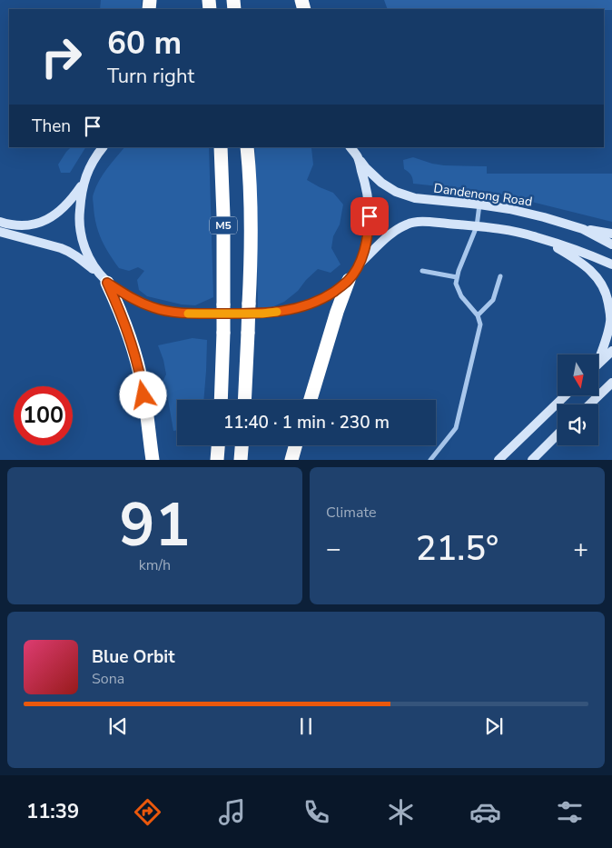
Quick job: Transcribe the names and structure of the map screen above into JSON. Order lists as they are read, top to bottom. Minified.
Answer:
{"streets":{"highway":["M5"],"main road":["Dandenong Road"]},"north":"bottom","page":{"turn":["60 m","Turn right"],"then":"Then","limit":"100","trip":"11:40 · 1 min · 230 m","tile":[["91","km/h"],"Climate"],"heat":["−","21.5°","+"],"song":["Blue Orbit","Sona"],"tabs":"11:39"}}
